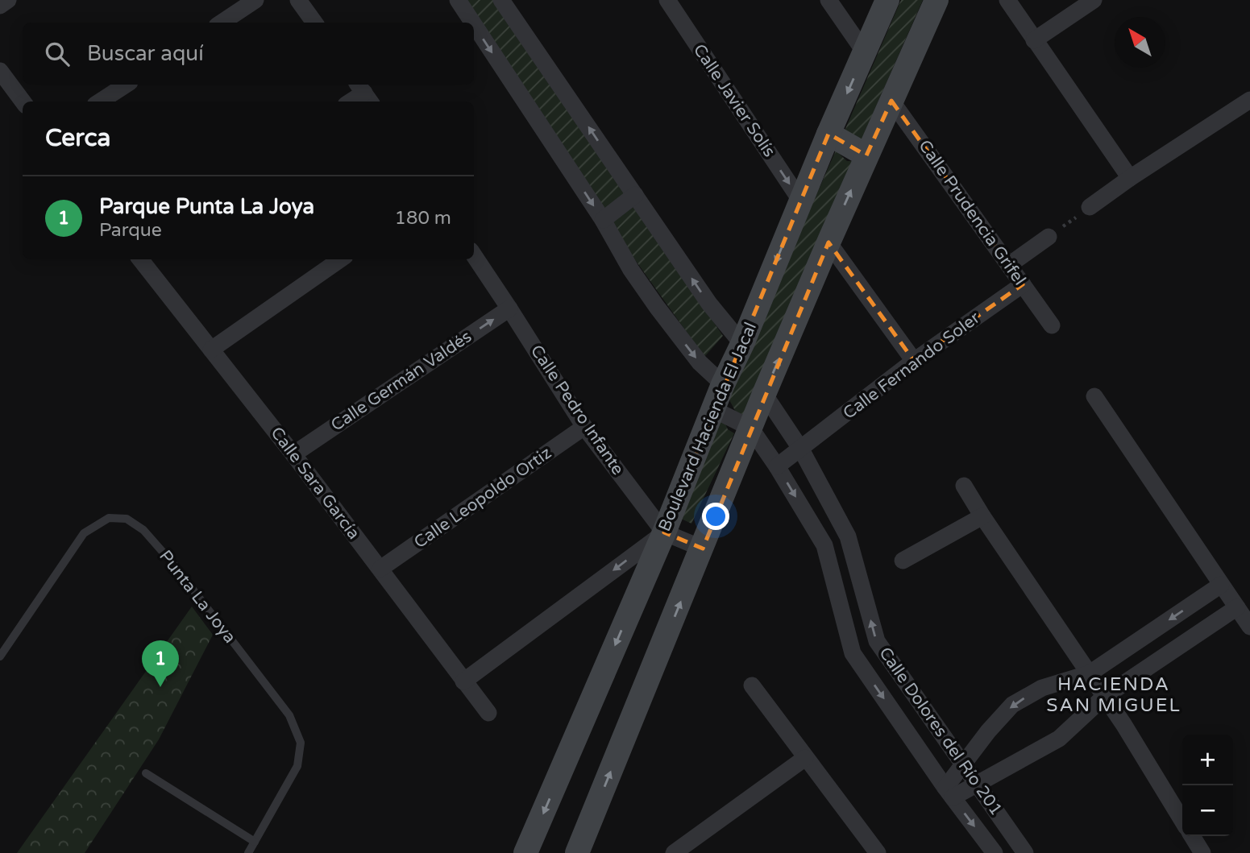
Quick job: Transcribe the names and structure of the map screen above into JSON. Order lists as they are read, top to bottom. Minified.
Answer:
{"streets":{"main road":["Boulevard Hacienda El Jacal"],"street":["Calle Javier Solís","Calle Prudencia Grifel","Calle Fernando Soler","Calle Germán Valdés","Calle Pedro Infante","Calle Sara García","Calle Leopoldo Ortiz","Calle Dolores del Río 201"],"lane":["Punta La Joya"]},"crossings":[["Calle Javier Solís","Boulevard Hacienda El Jacal"],["Calle Prudencia Grifel","Calle Fernando Soler"],["Calle Fernando Soler","Calle Dolores del Río 201"],["Calle Germán Valdés","Calle Pedro Infante"],["Calle Germán Valdés","Calle Sara García"],["Calle Pedro Infante","Boulevard Hacienda El Jacal"],["Calle Pedro Infante","Calle Leopoldo Ortiz"],["Calle Sara García","Calle Leopoldo Ortiz"]],"districts":["HACIENDA SAN MIGUEL"],"north":"top left","page":{"search":"Buscar aquí","heading":"Cerca","list":[{"mark":"1","name":"Parque Punta La Joya","note":"Parque","value":"180 m"}],"pins":"1","map_buttons":["+","−"]}}
